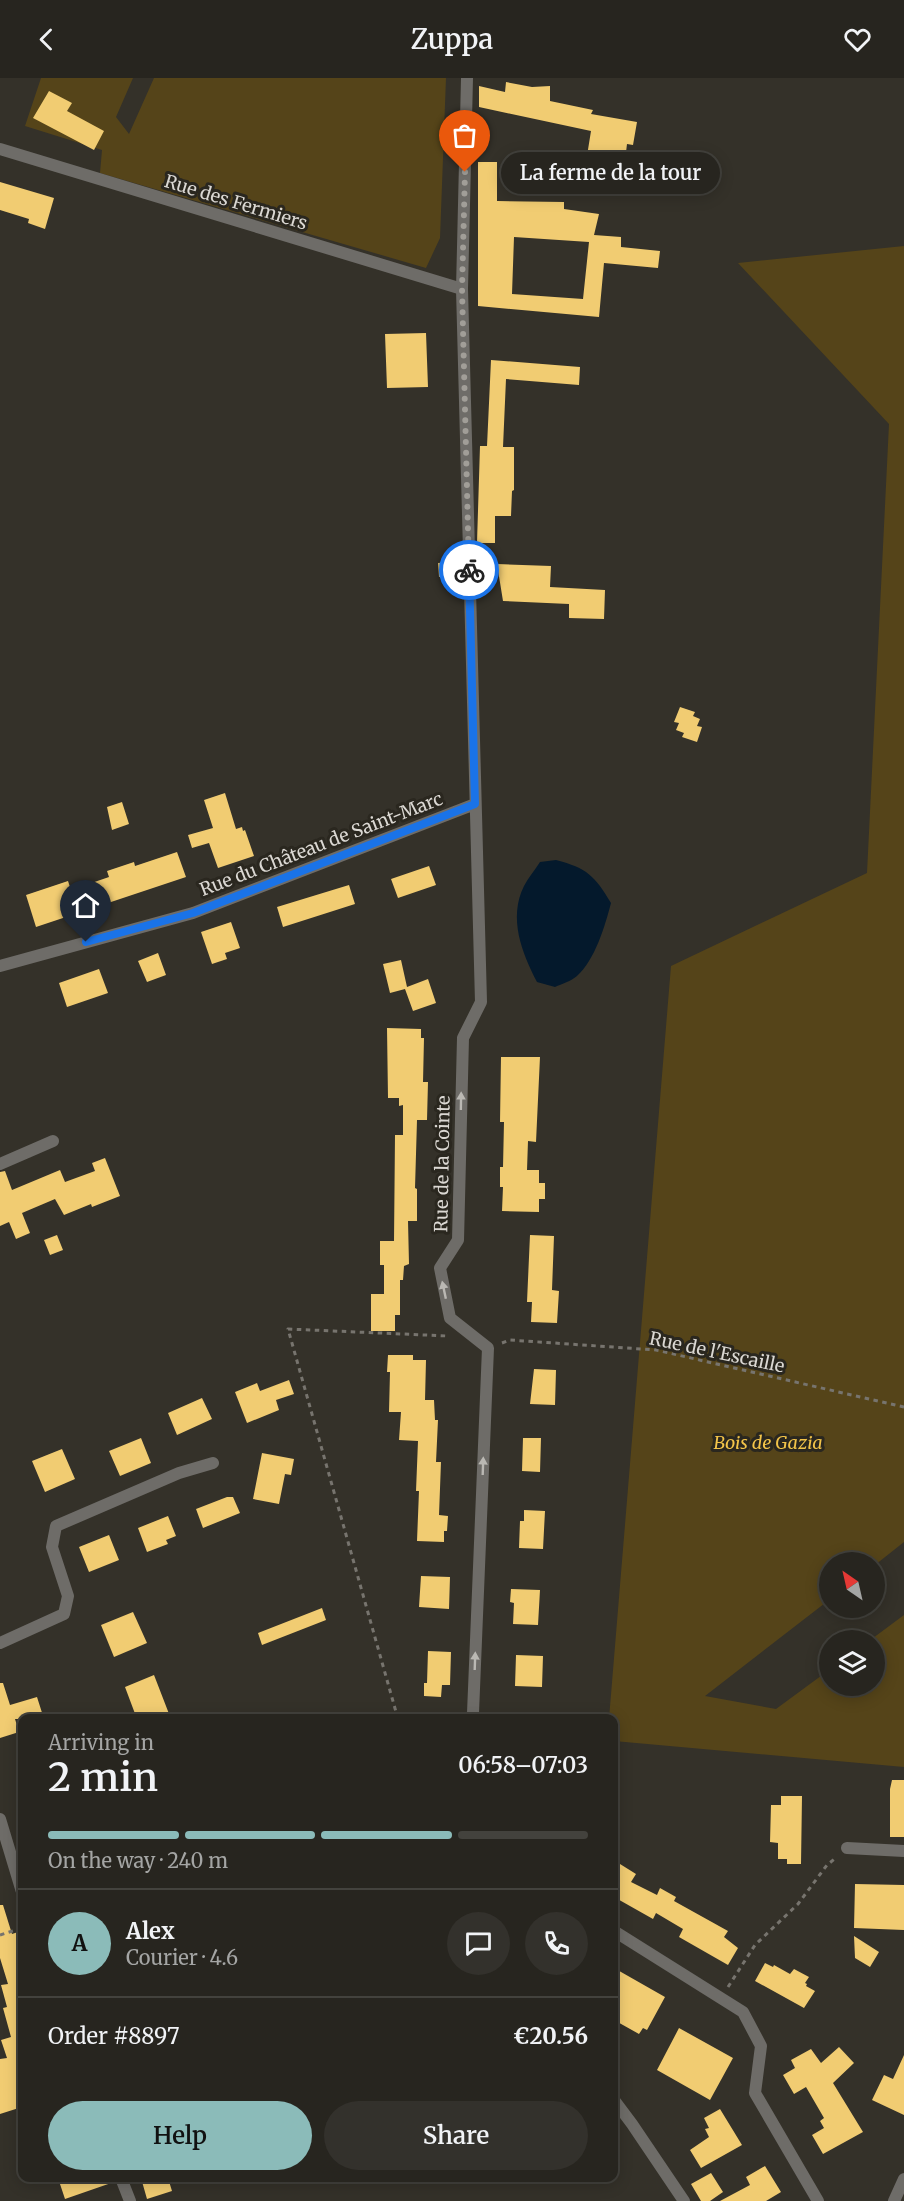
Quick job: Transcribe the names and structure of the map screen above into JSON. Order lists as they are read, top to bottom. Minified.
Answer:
{"streets":{"street":["Rue des Fermiers","Rue du Château de Saint-Marc","Rue de la Cointe"],"path":["Rue de l'Escaille"]},"crossings":[["Rue du Château de Saint-Marc","Rue de la Cointe"],["Rue de la Cointe","Rue de l'Escaille"]],"one_way":["Rue de la Cointe"],"parks":["Bois de Gazia"],"places":["La ferme de la tour"],"north":"top left","page":{"header":"Zuppa","bubble":"La ferme de la tour","heading":["2 min","Arriving in","06:58–07:03"],"panel":["Alex","Courier · 4.6","Order #8897","€20.56"],"bar":"On the way · 240 m","round":"A","buttons":["Help","Share"]}}
